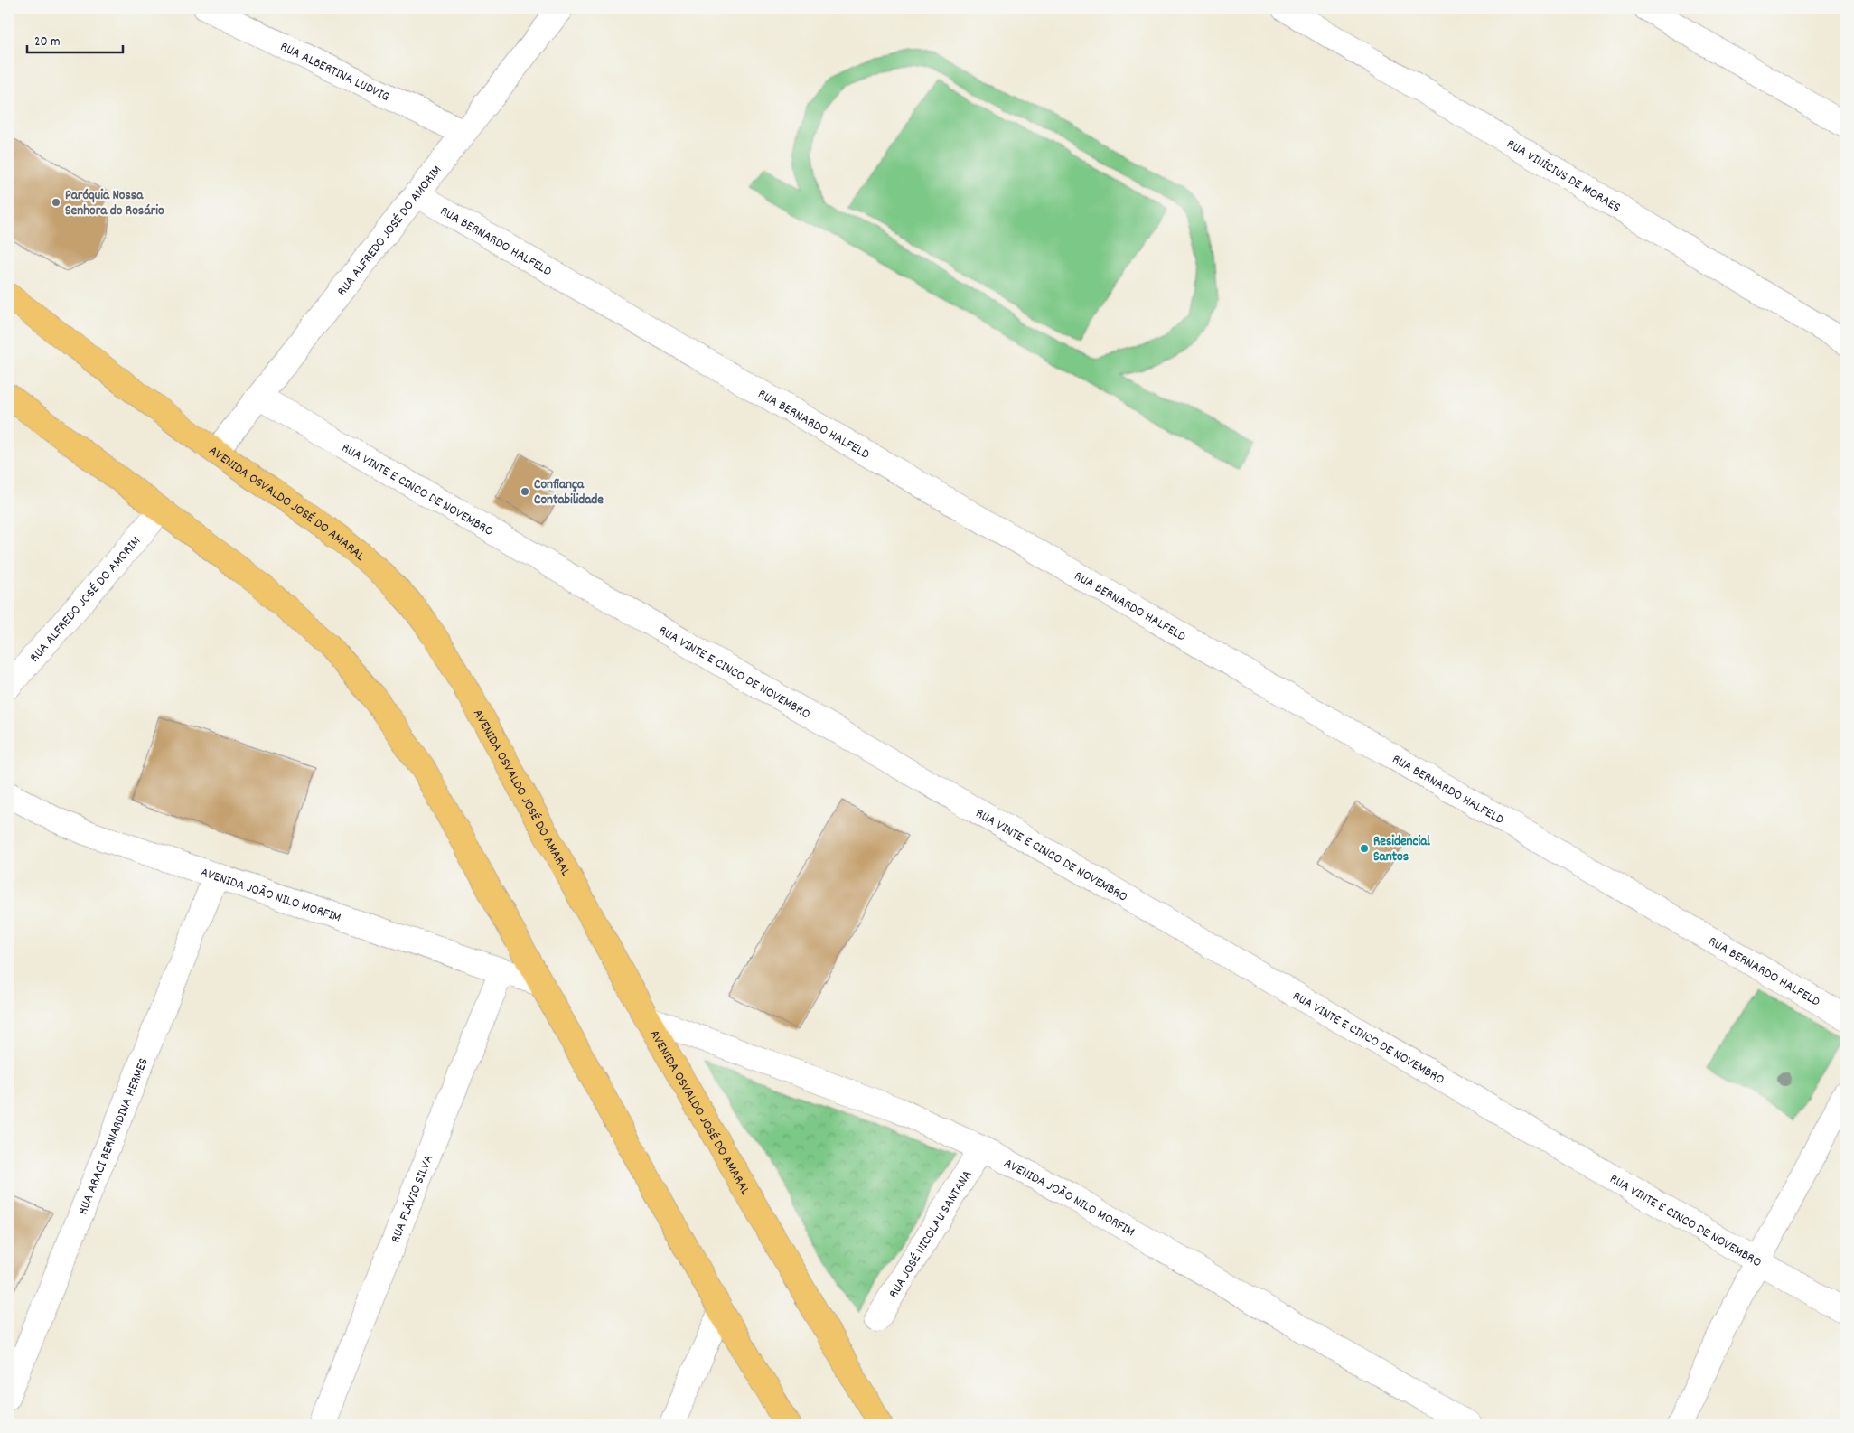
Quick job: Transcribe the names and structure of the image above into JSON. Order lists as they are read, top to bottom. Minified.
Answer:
{"streets":{"main road":["AVENIDA OSVALDO JOSÉ DO AMARAL"],"street":["RUA ALBERTINA LUDVIG","RUA VINÍCIUS DE MORAES","RUA ALFREDO JOSÉ DO AMORIM","RUA BERNARDO HALFELD","RUA VINTE E CINCO DE NOVEMBRO","AVENIDA JOÃO NILO MORFIM","RUA ARACI BERNARDINA HERMES","RUA FLÁVIO SILVA","RUA JOSÉ NICOLAU SANTANA"]},"crossings":[["RUA ALBERTINA LUDVIG","RUA ALFREDO JOSÉ DO AMORIM"],["RUA ALFREDO JOSÉ DO AMORIM","RUA BERNARDO HALFELD"],["RUA ALFREDO JOSÉ DO AMORIM","RUA VINTE E CINCO DE NOVEMBRO"],["RUA ALFREDO JOSÉ DO AMORIM","AVENIDA OSVALDO JOSÉ DO AMARAL"],["AVENIDA OSVALDO JOSÉ DO AMARAL","AVENIDA JOÃO NILO MORFIM"],["AVENIDA JOÃO NILO MORFIM","RUA ARACI BERNARDINA HERMES"],["AVENIDA JOÃO NILO MORFIM","RUA FLÁVIO SILVA"],["AVENIDA JOÃO NILO MORFIM","RUA JOSÉ NICOLAU SANTANA"]],"places":["Paróquia Nossa Senhora do Rosário","Confiança Contabilidade","Residencial Santos"],"scale_bar":"20 m"}
